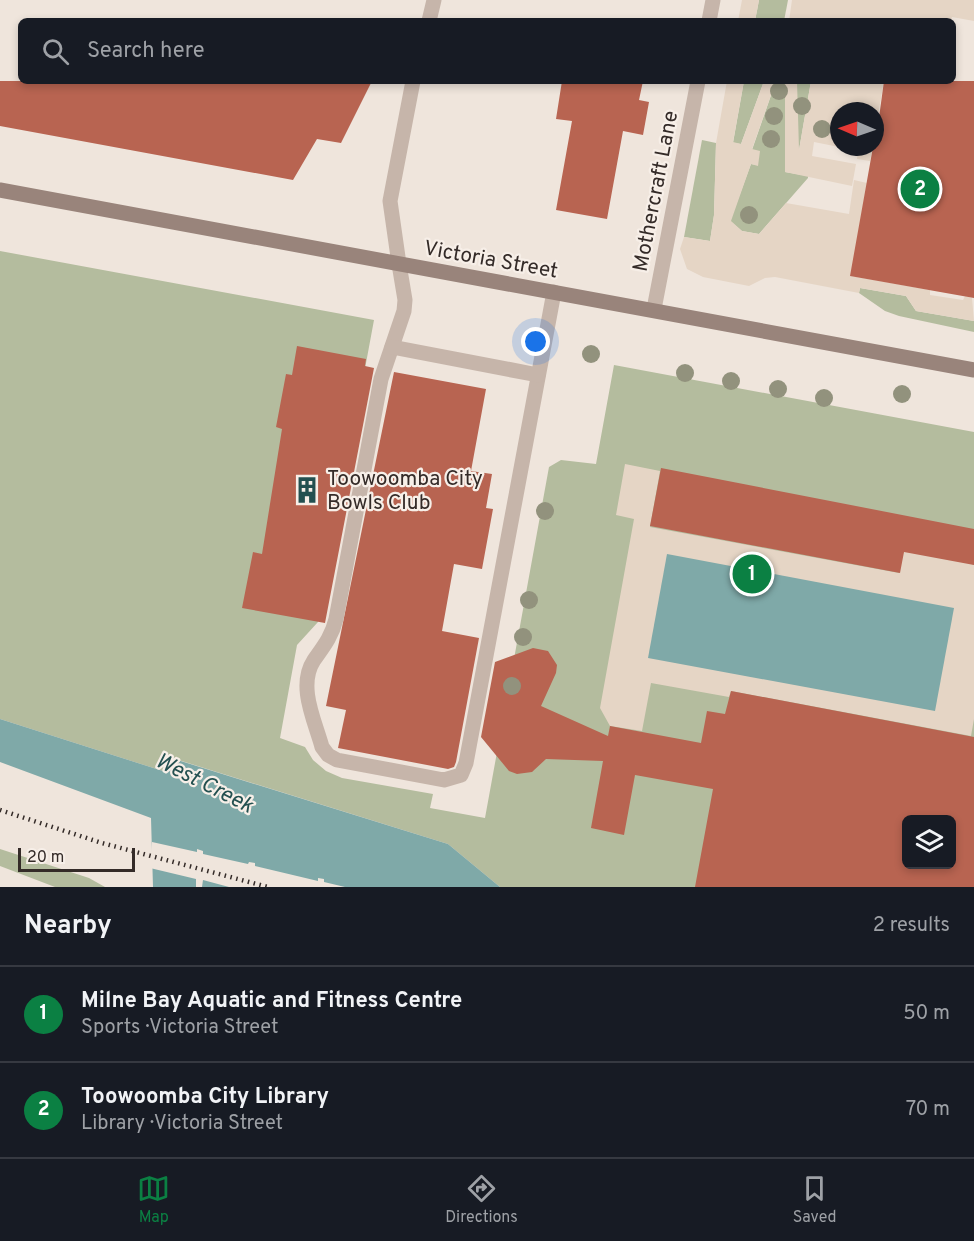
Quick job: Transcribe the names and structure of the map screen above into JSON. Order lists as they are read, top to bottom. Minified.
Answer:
{"streets":{"main road":["Victoria Street"],"street":["Mothercraft Lane"]},"crossings":[["Mothercraft Lane","Victoria Street"]],"water":["West Creek"],"places":{"building":["Toowoomba City Bowls Club"]},"scale_bar":"20 m","north":"left","page":{"search":"Search here","pins":["2","1"],"scale":"20 m","heading":["Nearby","2 results"],"list":[{"mark":"1","name":"Milne Bay Aquatic and Fitness Centre","note":"Sports · Victoria Street","value":"50 m"},{"mark":"2","name":"Toowoomba City Library","note":"Library · Victoria Street","value":"70 m"}],"nav":["Map","Directions","Saved"]}}
